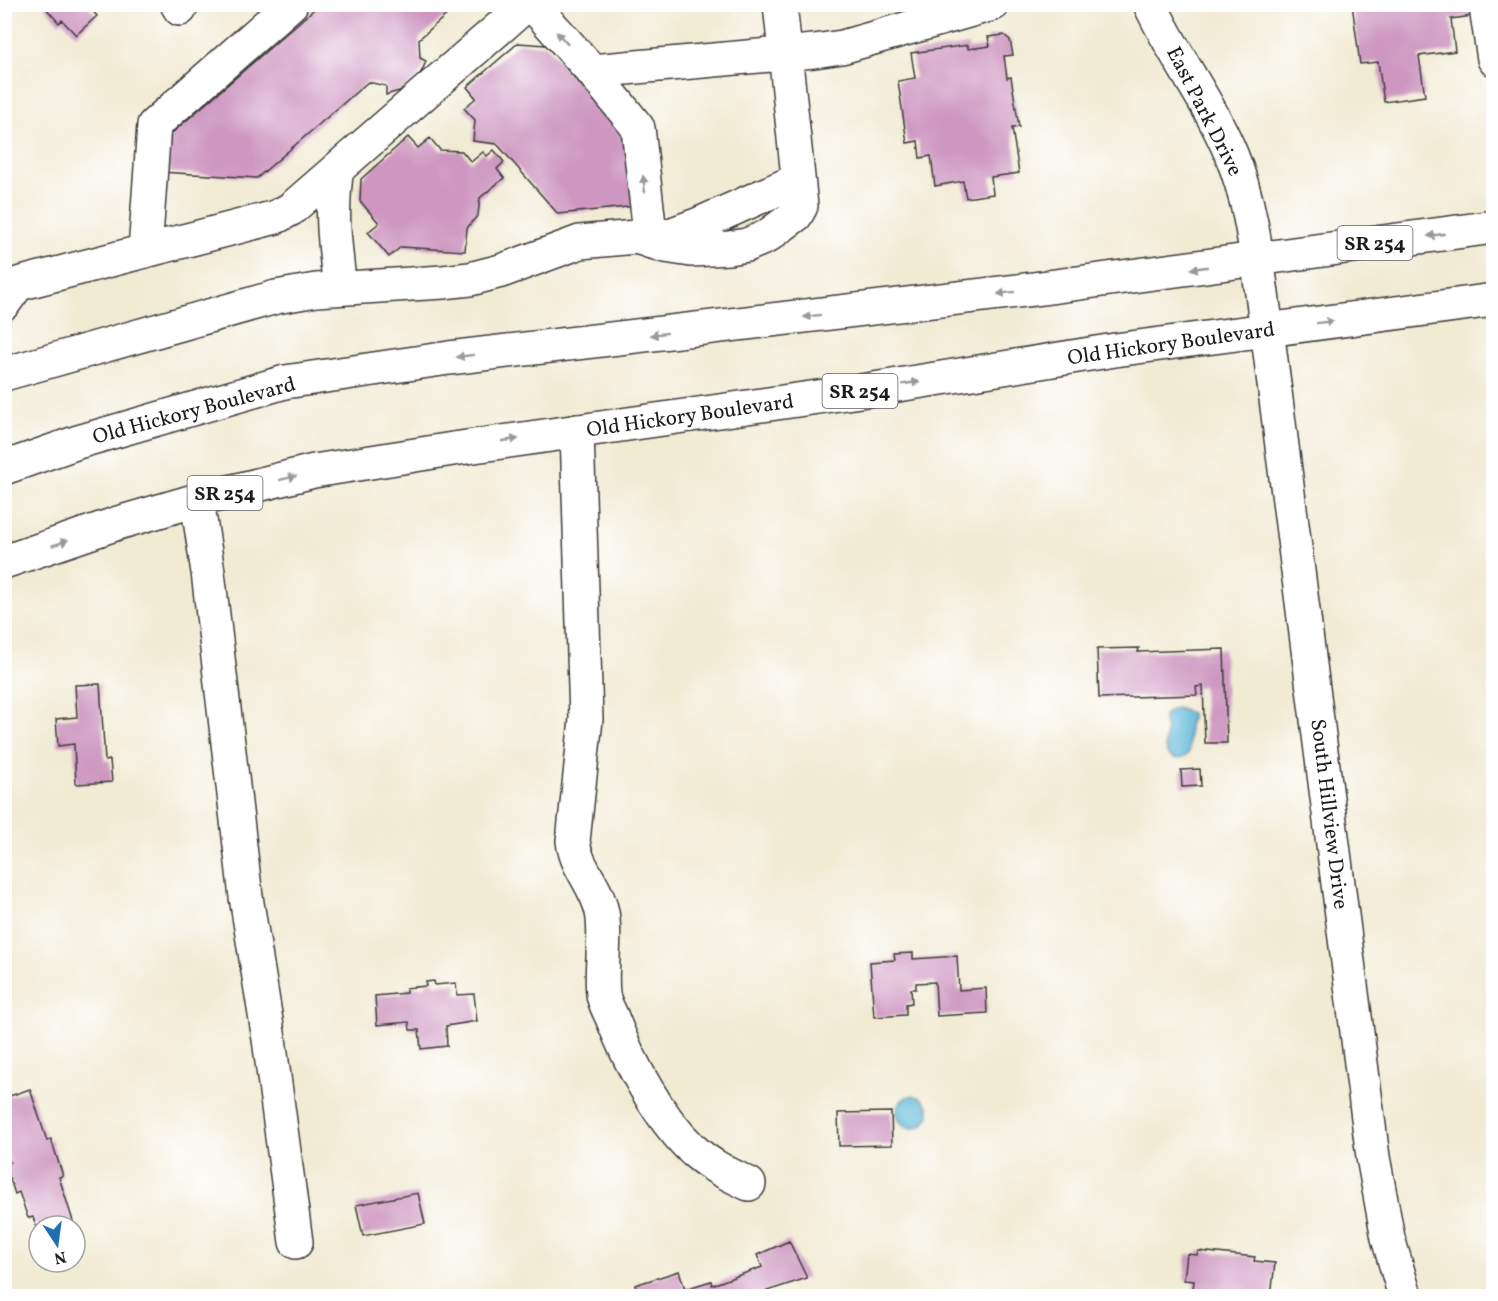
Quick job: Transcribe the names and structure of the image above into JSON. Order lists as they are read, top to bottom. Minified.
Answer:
{"streets":{"main road":["East Park Drive","SR 254","Old Hickory Boulevard","South Hillview Drive"]},"crossings":[["East Park Drive","Old Hickory Boulevard"],["East Park Drive","South Hillview Drive"],["Old Hickory Boulevard","South Hillview Drive"]],"north":"bottom"}
